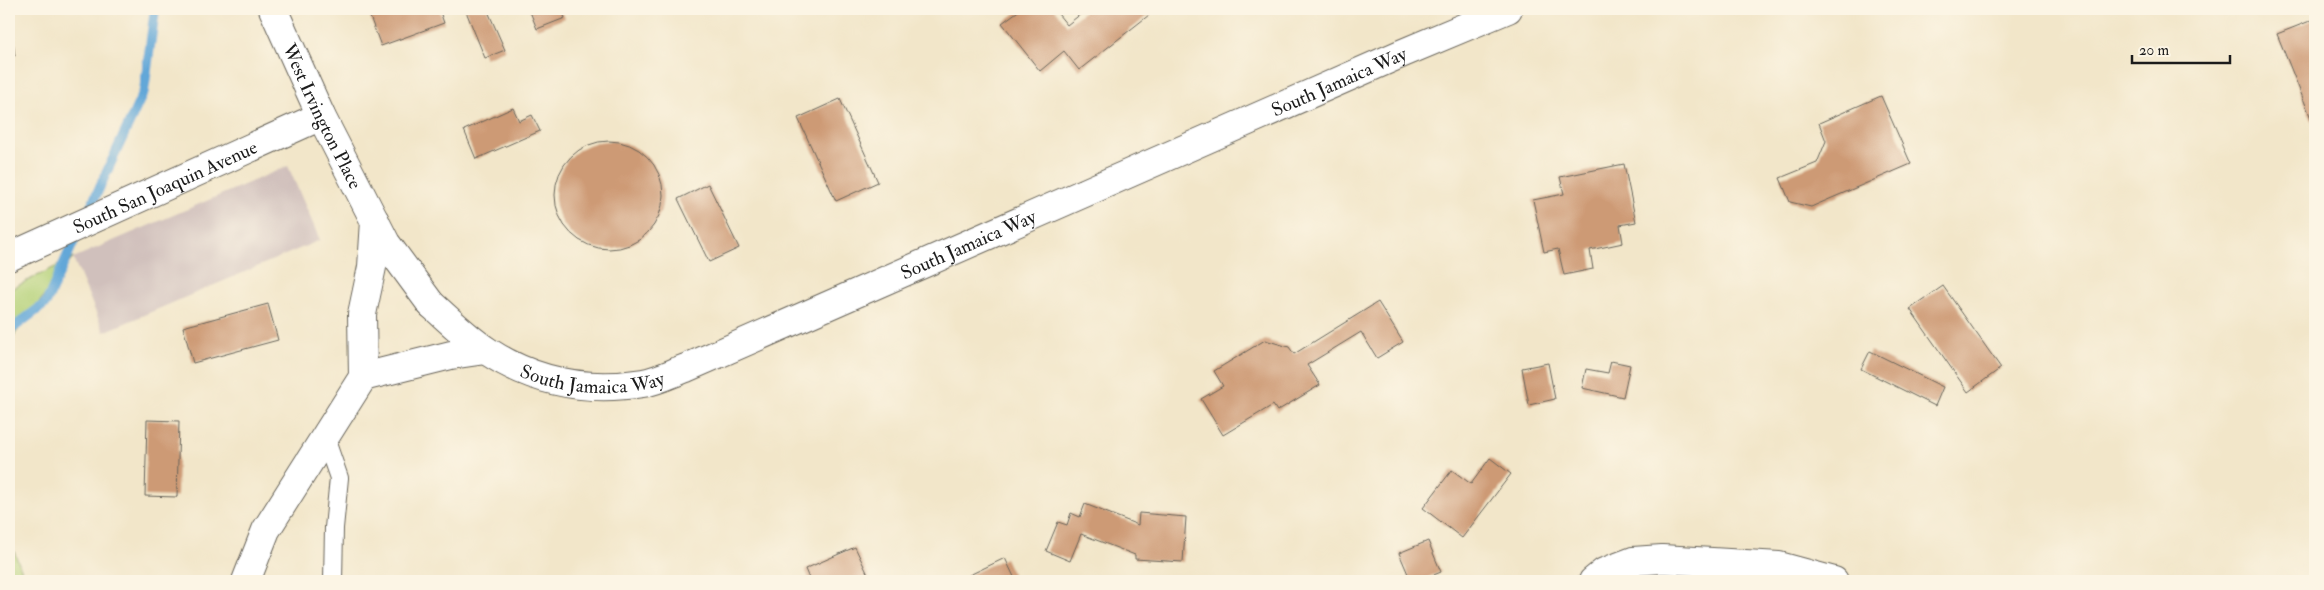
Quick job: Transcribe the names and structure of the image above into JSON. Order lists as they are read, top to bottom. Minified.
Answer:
{"streets":{"street":["South Jamaica Way","West Irvington Place","South San Joaquin Avenue"]},"crossings":[["South Jamaica Way","West Irvington Place"],["West Irvington Place","South San Joaquin Avenue"]],"scale_bar":"20 m"}
